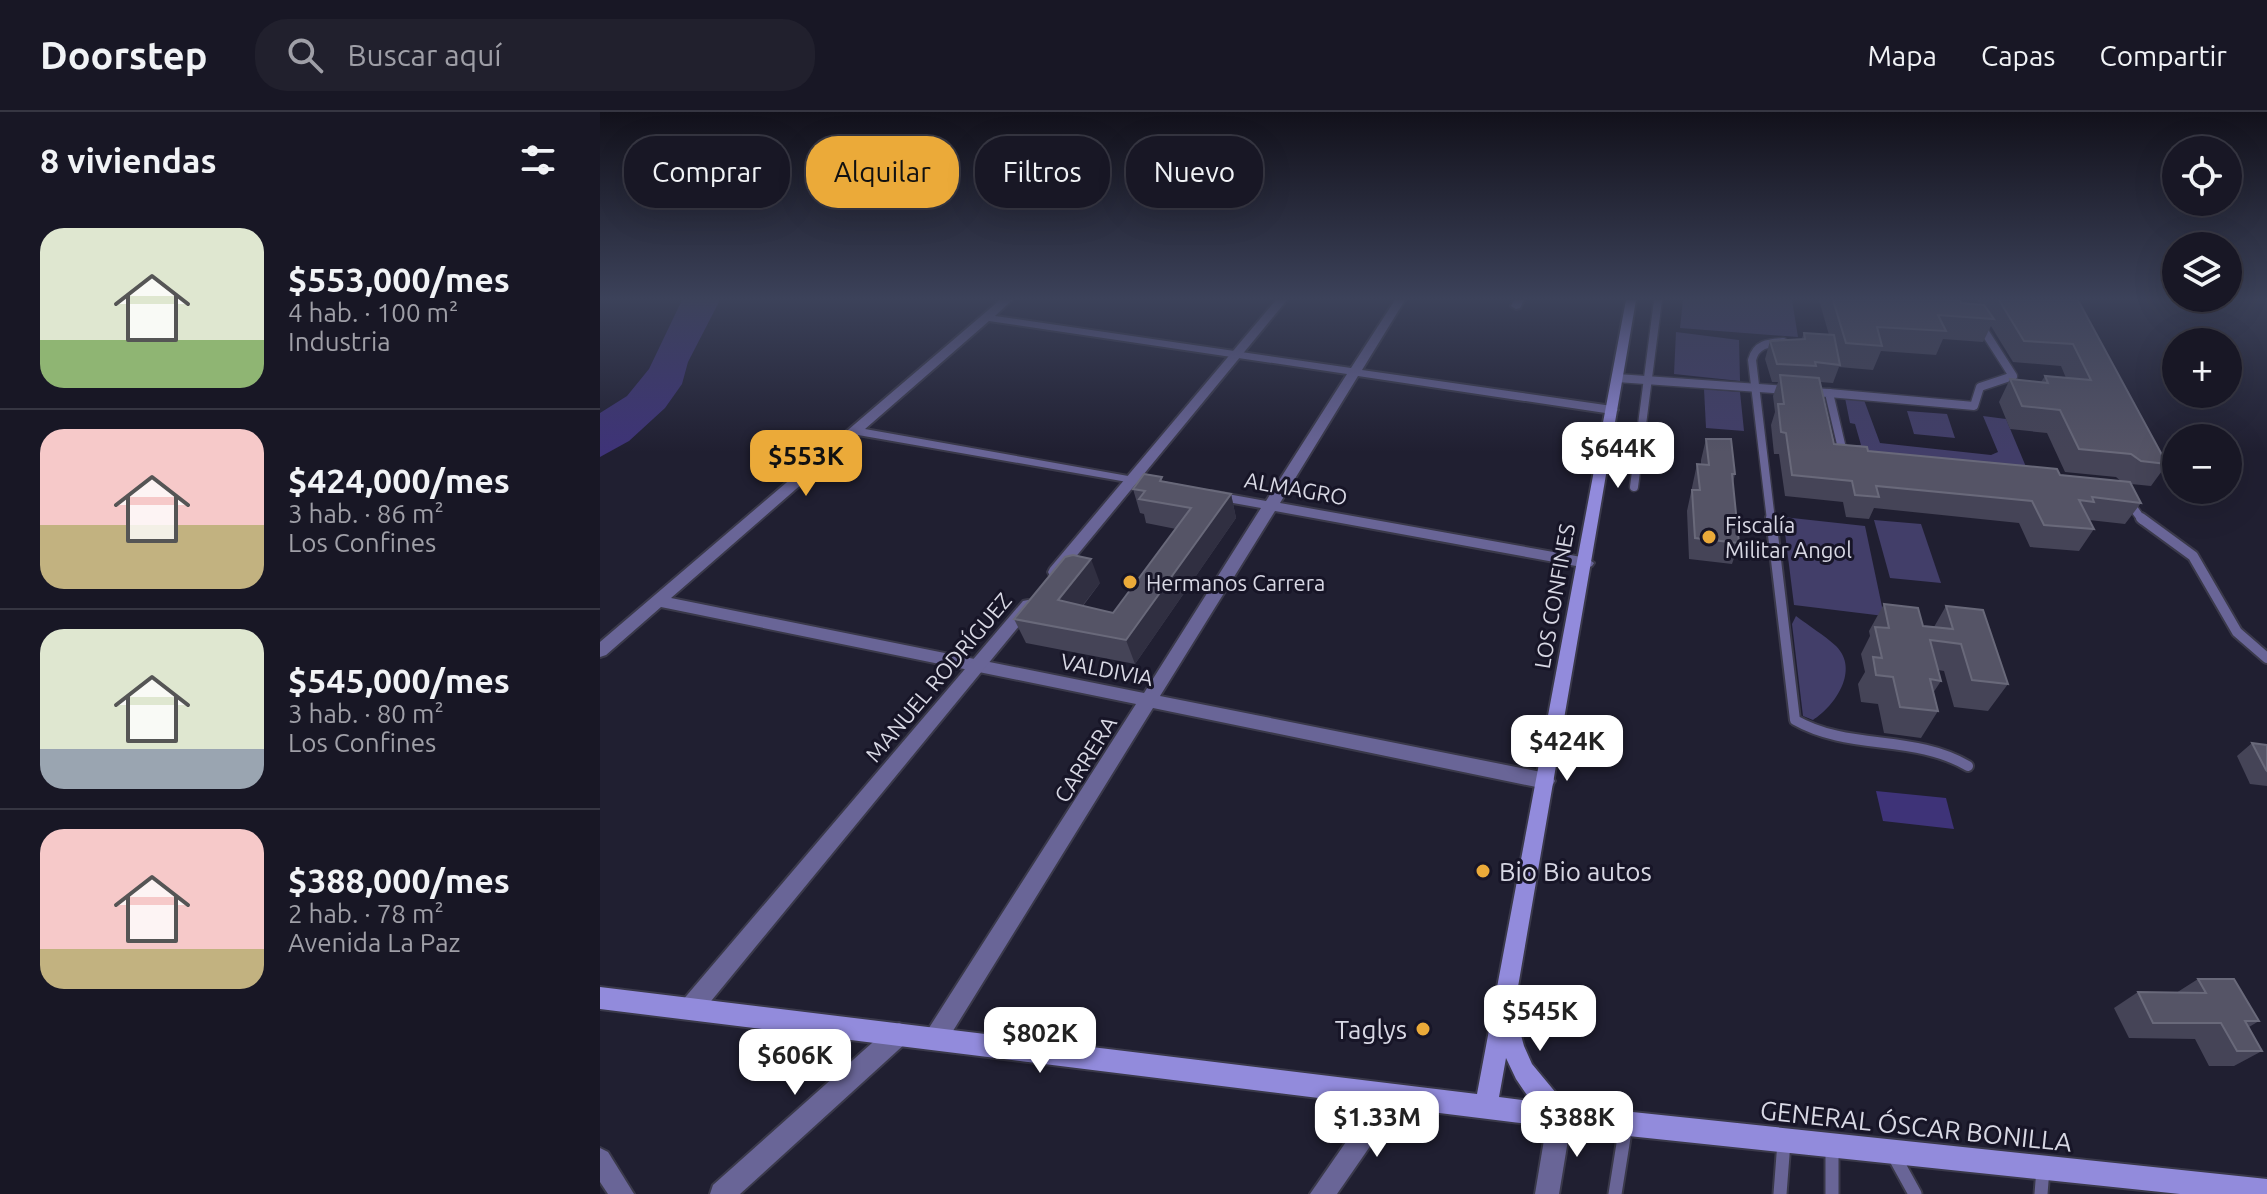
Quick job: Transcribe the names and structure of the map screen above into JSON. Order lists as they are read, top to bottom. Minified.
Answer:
{"streets":{"main road":["LOS CONFINES","GENERAL ÓSCAR BONILLA"],"street":["ALMAGRO","VALDIVIA","MANUEL RODRÍGUEZ","CARRERA"]},"crossings":[["ALMAGRO","LOS CONFINES"],["ALMAGRO","CARRERA"],["LOS CONFINES","VALDIVIA"],["LOS CONFINES","GENERAL ÓSCAR BONILLA"],["VALDIVIA","MANUEL RODRÍGUEZ"],["VALDIVIA","CARRERA"],["MANUEL RODRÍGUEZ","GENERAL ÓSCAR BONILLA"],["CARRERA","GENERAL ÓSCAR BONILLA"]],"places":["Fiscalía Militar Angol","Hermanos Carrera","Bio Bio autos","Taglys"],"page":{"header":"Doorstep","search":"Buscar aquí","nav":["Mapa","Capas","Compartir"],"heading":"8 viviendas","map_buttons":["+","−"],"chip":["Comprar","Alquilar","Filtros","Nuevo"],"list":[{"name":"$553,000/mes","note":"4 hab. · 100 m² · Industria"},{"name":"$424,000/mes","note":"3 hab. · 86 m² · Los Confines"},{"name":"$545,000/mes","note":"3 hab. · 80 m² · Los Confines"},{"name":"$388,000/mes","note":"2 hab. · 78 m² · Avenida La Paz"}],"price":["$644K","$553K","$424K","$545K","$802K","$606K","$1.33M","$388K"]}}
